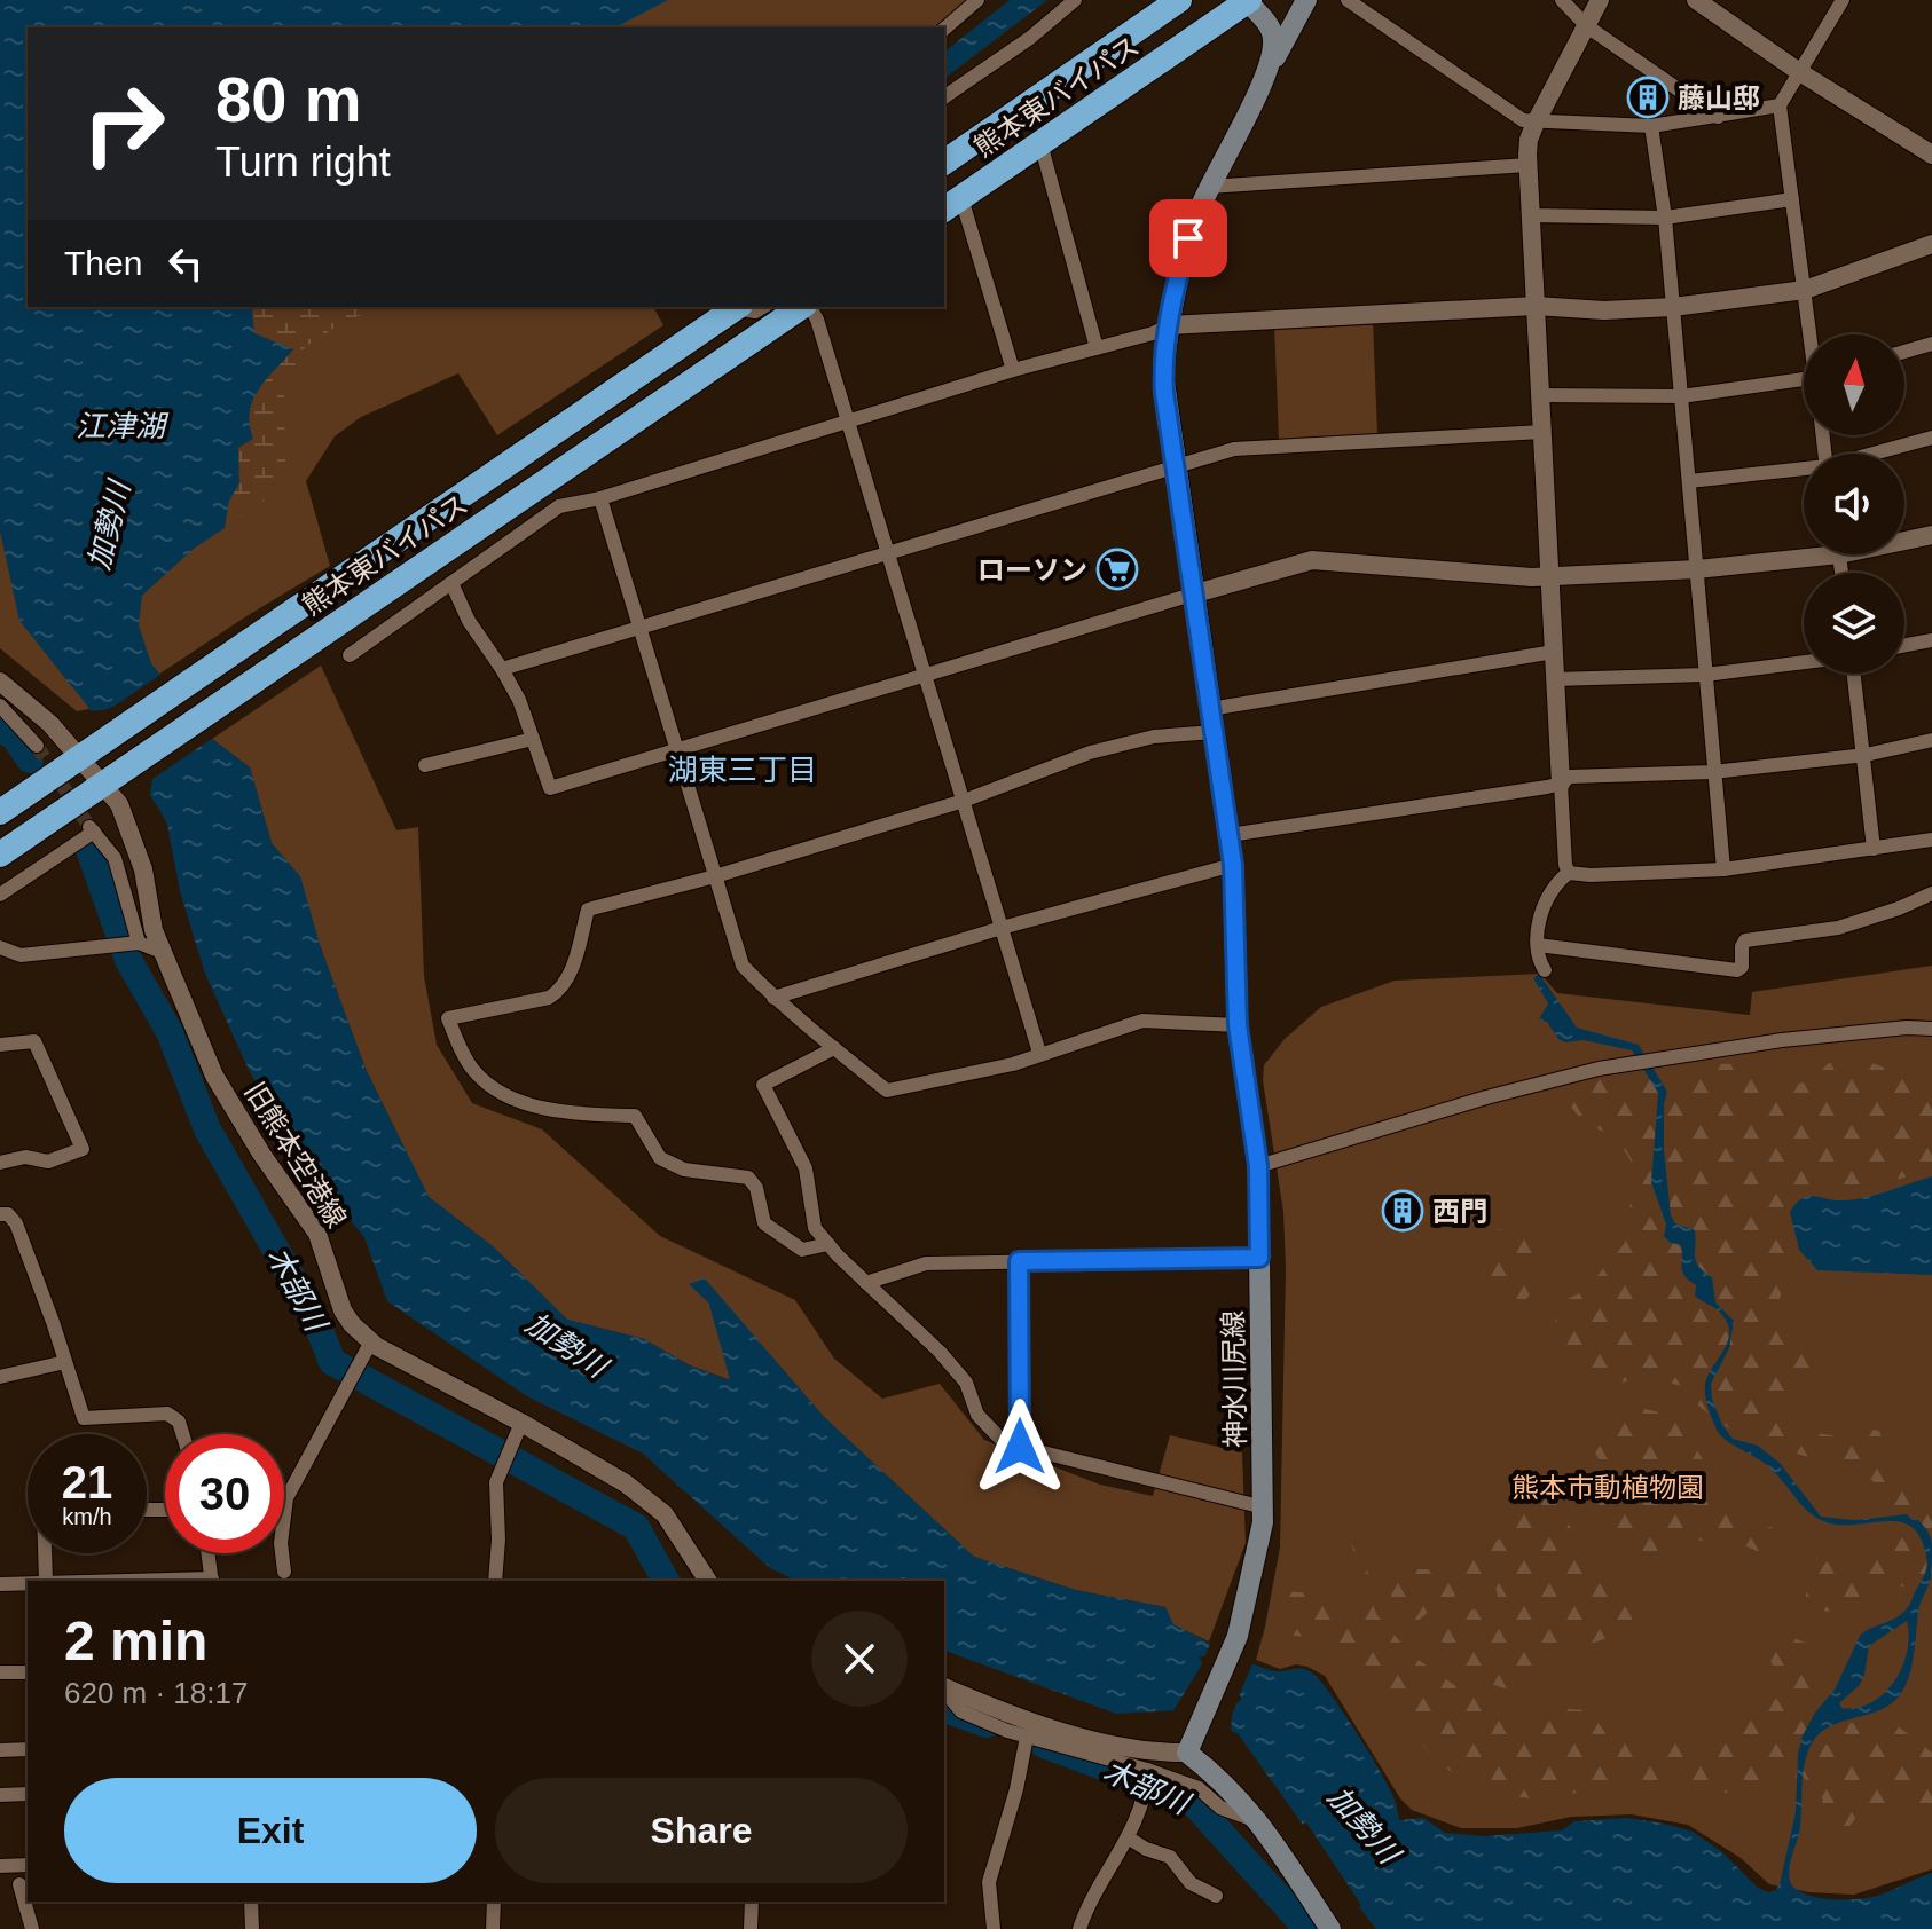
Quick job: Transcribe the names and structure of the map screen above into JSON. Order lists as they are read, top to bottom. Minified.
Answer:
{"streets":{"highway":["熊本東バイパス"],"main road":["神水川尻線"],"street":["旧熊本空港線"]},"crossings":[["熊本東バイパス","旧熊本空港線"],["熊本東バイパス","神水川尻線"]],"districts":["湖東三丁目"],"water":["江津湖","加勢川","木部川"],"parks":["熊本市動植物園"],"places":{"building":["藤山邸","西門"],"supermarket":["ローソン"]},"north":"top","page":{"turn":["80 m","Turn right"],"then":"Then","speed":"21 km/h","limit":"30","heading":["2 min","620 m · 18:17"],"buttons":["Exit","Share"]}}
